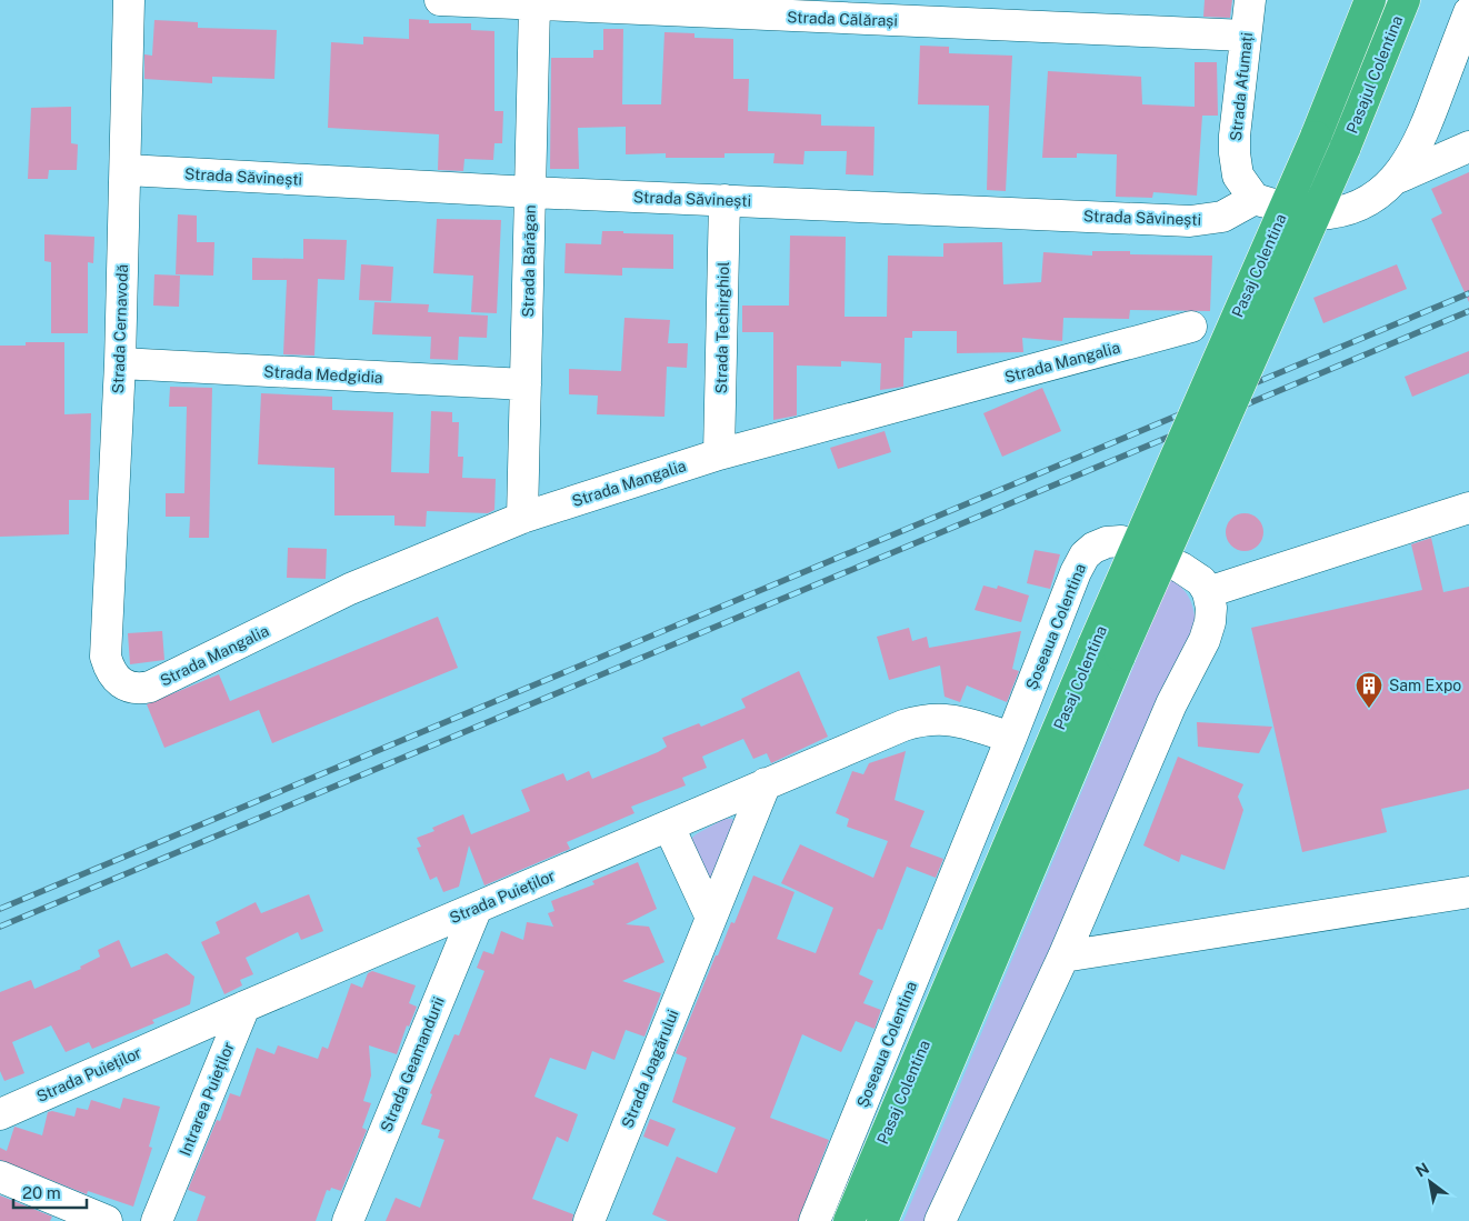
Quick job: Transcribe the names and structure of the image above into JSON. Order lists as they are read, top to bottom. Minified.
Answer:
{"streets":{"highway":["Pasajul Colentina","Pasaj Colentina"],"street":["Strada Călărași","Strada Afumați","Strada Săvinești","Strada Bărăgan","Strada Techirghiol","Strada Cernavodă","Strada Mangalia","Strada Medgidia","Șoseaua Colentina","Strada Puieților","Strada Geamandurii","Strada Joagărului","Intrarea Puieților"]},"crossings":[["Strada Călărași","Strada Afumați"],["Strada Călărași","Strada Bărăgan"],["Pasajul Colentina","Pasaj Colentina"],["Strada Afumați","Strada Săvinești"],["Strada Săvinești","Strada Bărăgan"],["Strada Săvinești","Strada Techirghiol"],["Strada Săvinești","Strada Cernavodă"],["Strada Bărăgan","Strada Mangalia"],["Strada Bărăgan","Strada Medgidia"],["Strada Techirghiol","Strada Mangalia"],["Strada Cernavodă","Strada Mangalia"],["Strada Cernavodă","Strada Medgidia"],["Șoseaua Colentina","Strada Puieților"],["Strada Puieților","Strada Geamandurii"],["Strada Puieților","Strada Joagărului"],["Strada Puieților","Intrarea Puieților"]],"places":{"building":["Sam Expo"]},"scale_bar":"20 m","north":"top left"}
